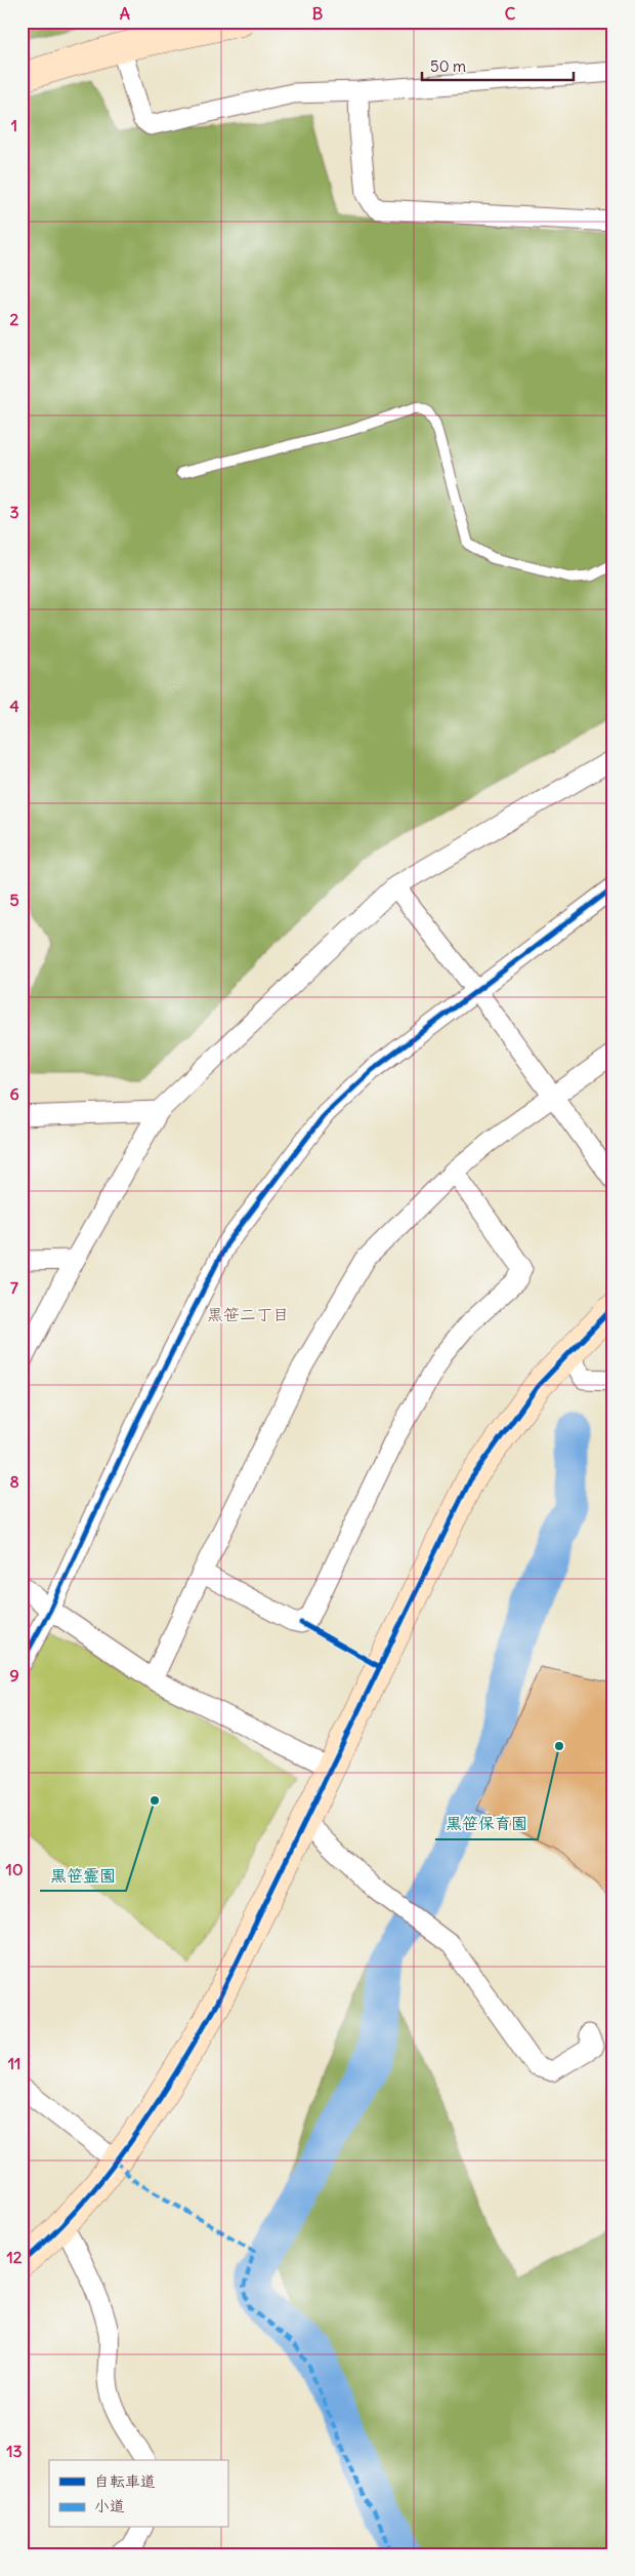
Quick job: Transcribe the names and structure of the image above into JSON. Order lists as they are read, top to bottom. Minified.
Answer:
{"districts":["黒笹二丁目"],"places":["黒笹保育園","黒笹霊園"],"legend":["自転車道","小道"],"scale_bar":"50 m","grid":{"columns":["A","B","C"],"rows":["1","2","3","4","5","6","7","8","9","10","11","12","13"]}}
